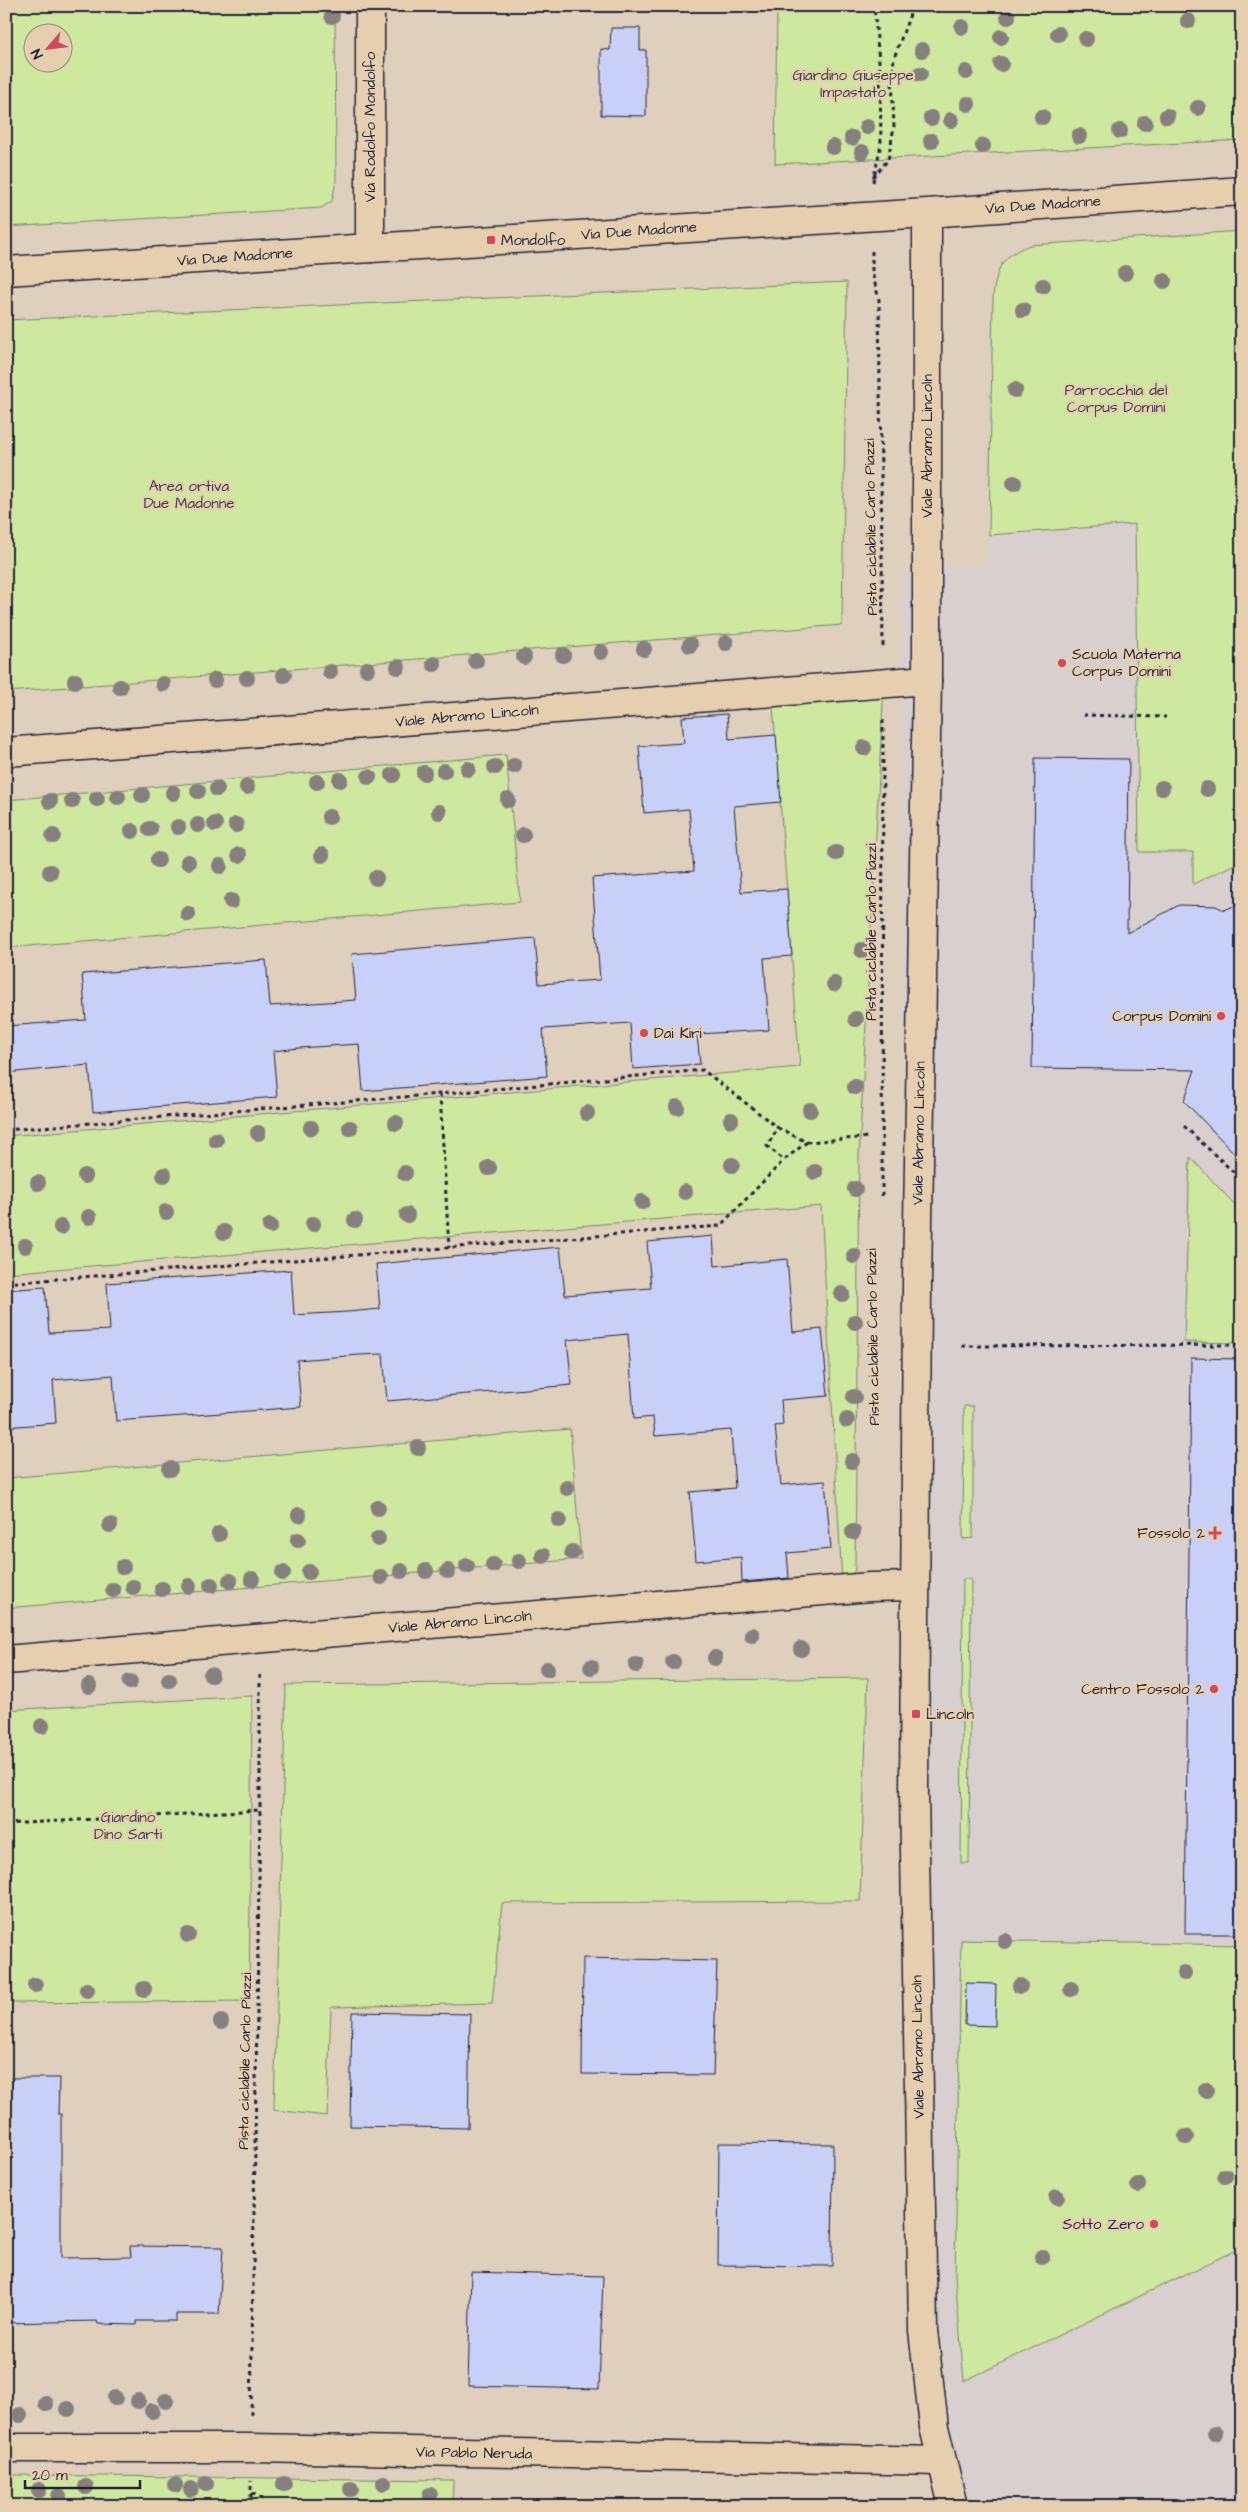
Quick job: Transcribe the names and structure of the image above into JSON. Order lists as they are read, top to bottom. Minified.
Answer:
{"streets":{"street":["Via Rodolfo Mondolfo","Via Due Madonne","Viale Abramo Lincoln","Via Pablo Neruda"],"path":["Pista ciclabile Carlo Piazzi"]},"crossings":[["Via Rodolfo Mondolfo","Via Due Madonne"],["Via Due Madonne","Viale Abramo Lincoln"],["Viale Abramo Lincoln","Pista ciclabile Carlo Piazzi"],["Viale Abramo Lincoln","Via Pablo Neruda"]],"parks":["Giardino Giuseppe Impastato","Parrocchia del Corpus Domini","Area ortiva Due Madonne","Giardino Dino Sarti"],"places":{"transit":["Mondolfo","Lincoln"],"other":["Scuola Materna Corpus Domini","Corpus Domini","Dai Kiri","Centro Fossolo 2","Sotto Zero"],"health":["Fossolo 2"]},"scale_bar":"20 m","north":"bottom left"}
